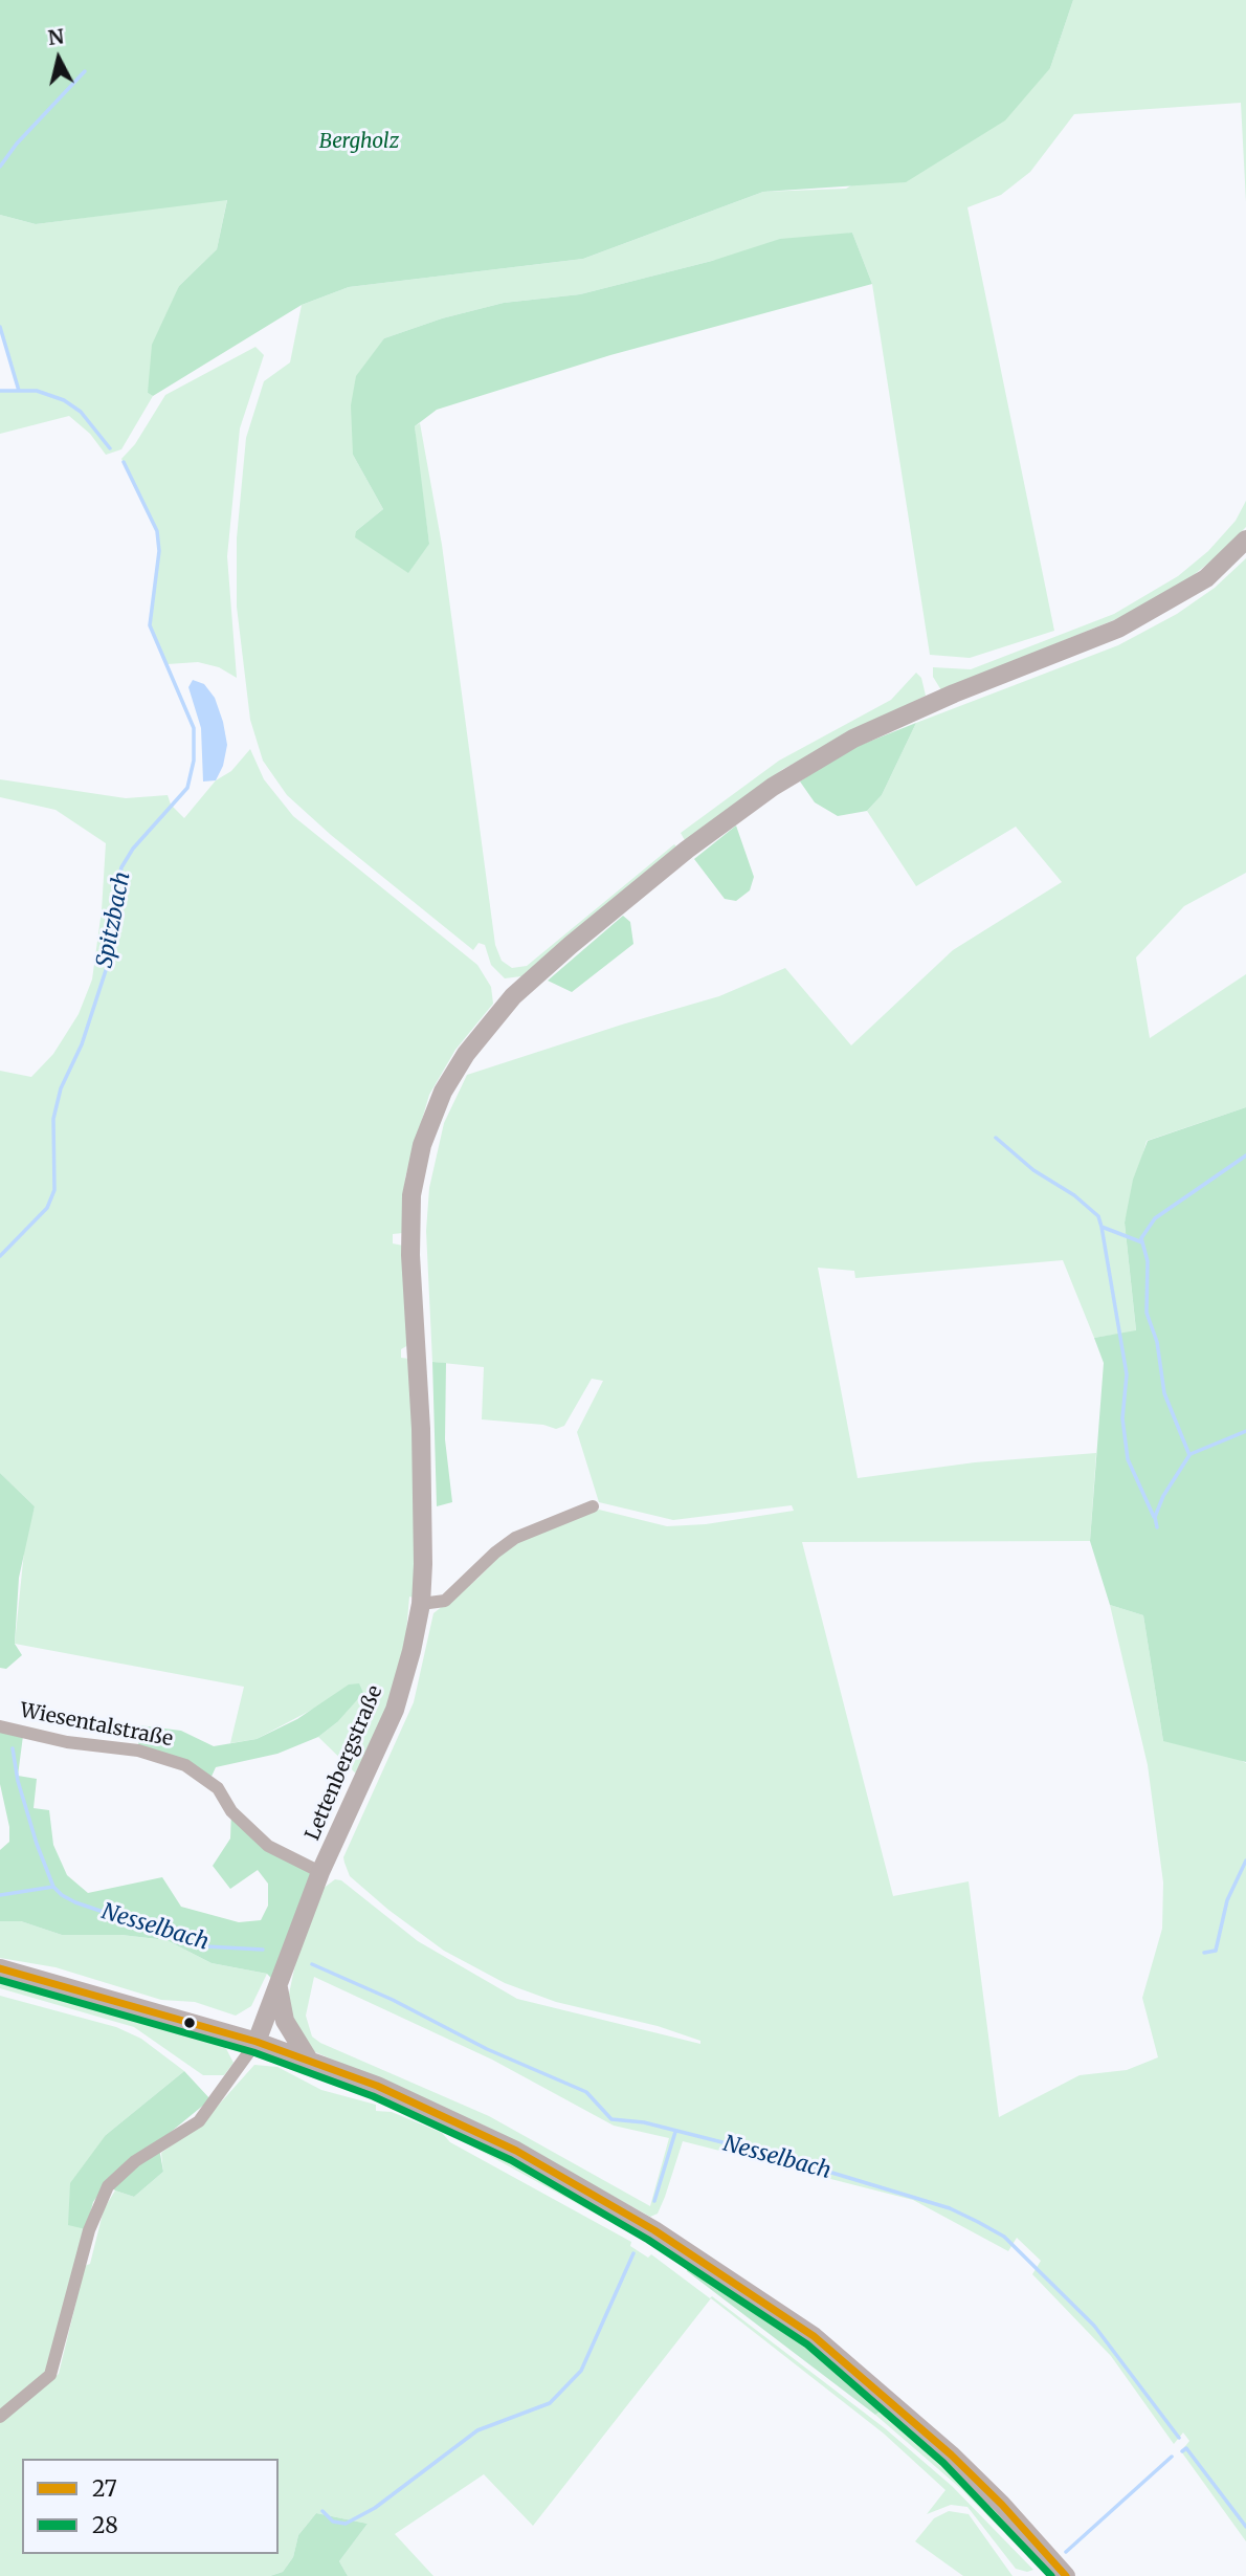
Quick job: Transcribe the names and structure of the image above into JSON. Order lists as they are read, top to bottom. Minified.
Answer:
{"streets":{"street":["Wiesentalstraße","Lettenbergstraße"]},"crossings":[["Wiesentalstraße","Lettenbergstraße"]],"water":["Spitzbach","Nesselbach"],"parks":["Bergholz"],"lines":["transit line 27","transit line 28"],"legend":["27","28"],"north":"top"}
